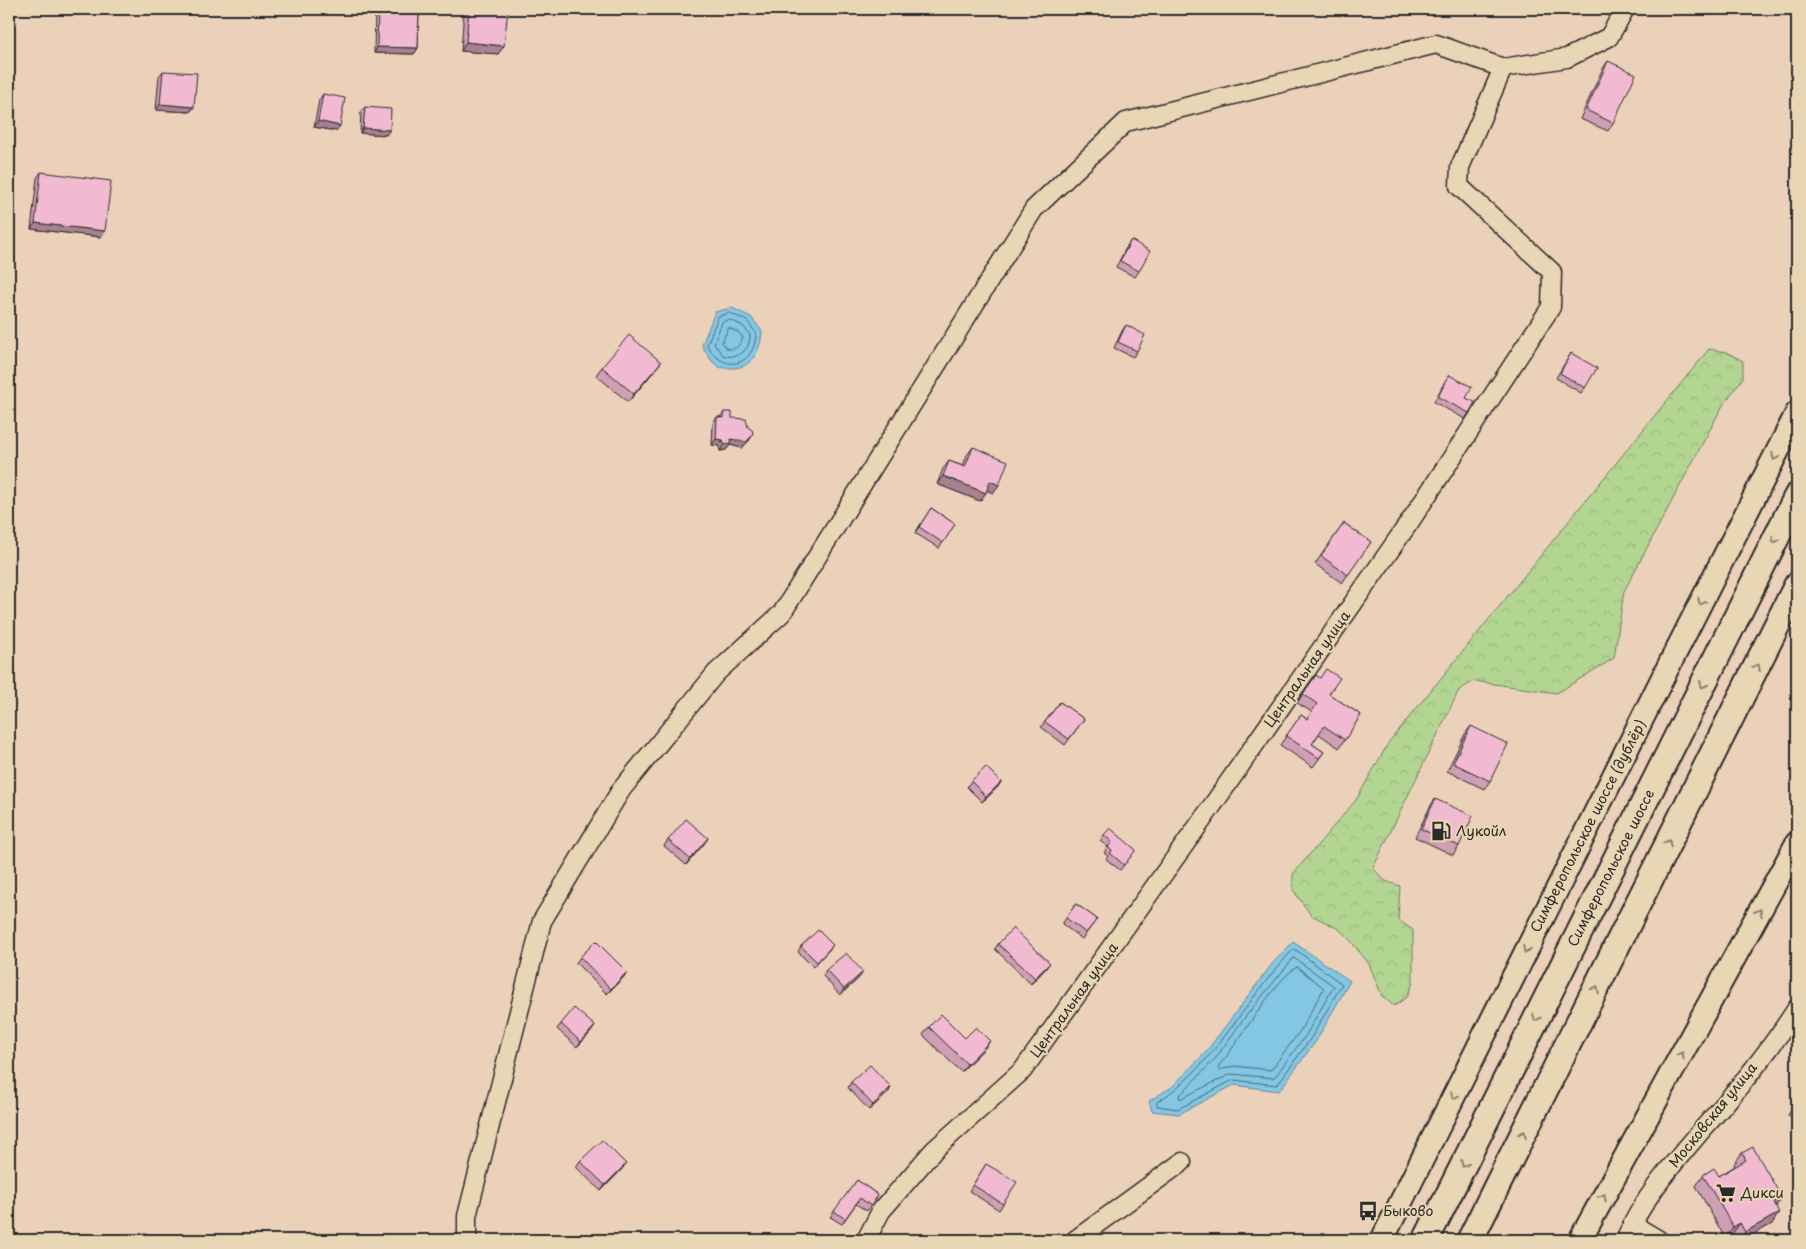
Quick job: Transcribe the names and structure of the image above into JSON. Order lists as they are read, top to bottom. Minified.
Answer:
{"streets":{"highway":["Симферопольское шоссе"],"main road":["Симферопольское шоссе (дублёр)"],"street":["Центральная улица","Московская улица"]},"places":{"fuel station":["Лукойл"],"supermarket":["Дикси"],"bus stop":["Быково"]}}
